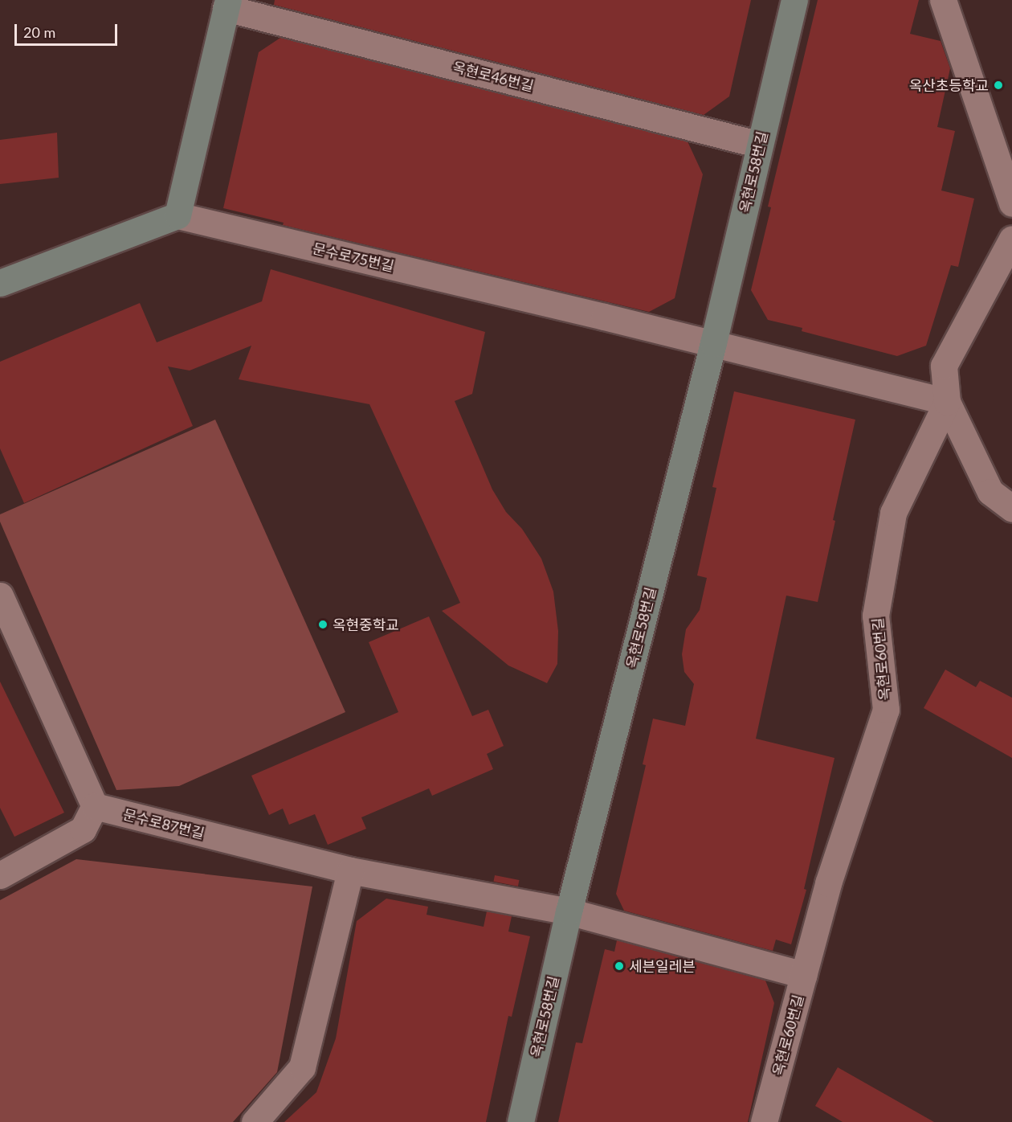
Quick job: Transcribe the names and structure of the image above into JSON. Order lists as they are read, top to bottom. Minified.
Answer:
{"streets":{"main road":["옥현로46번길","옥현로58번길"],"street":["문수로75번길","옥현로60번길","문수로87번길"]},"crossings":[["옥현로46번길","옥현로58번길"],["옥현로46번길","문수로75번길"],["옥현로58번길","문수로75번길"],["옥현로58번길","문수로87번길"]],"places":["옥산초등학교","옥현중학교","세븐일레븐"],"scale_bar":"20 m"}
